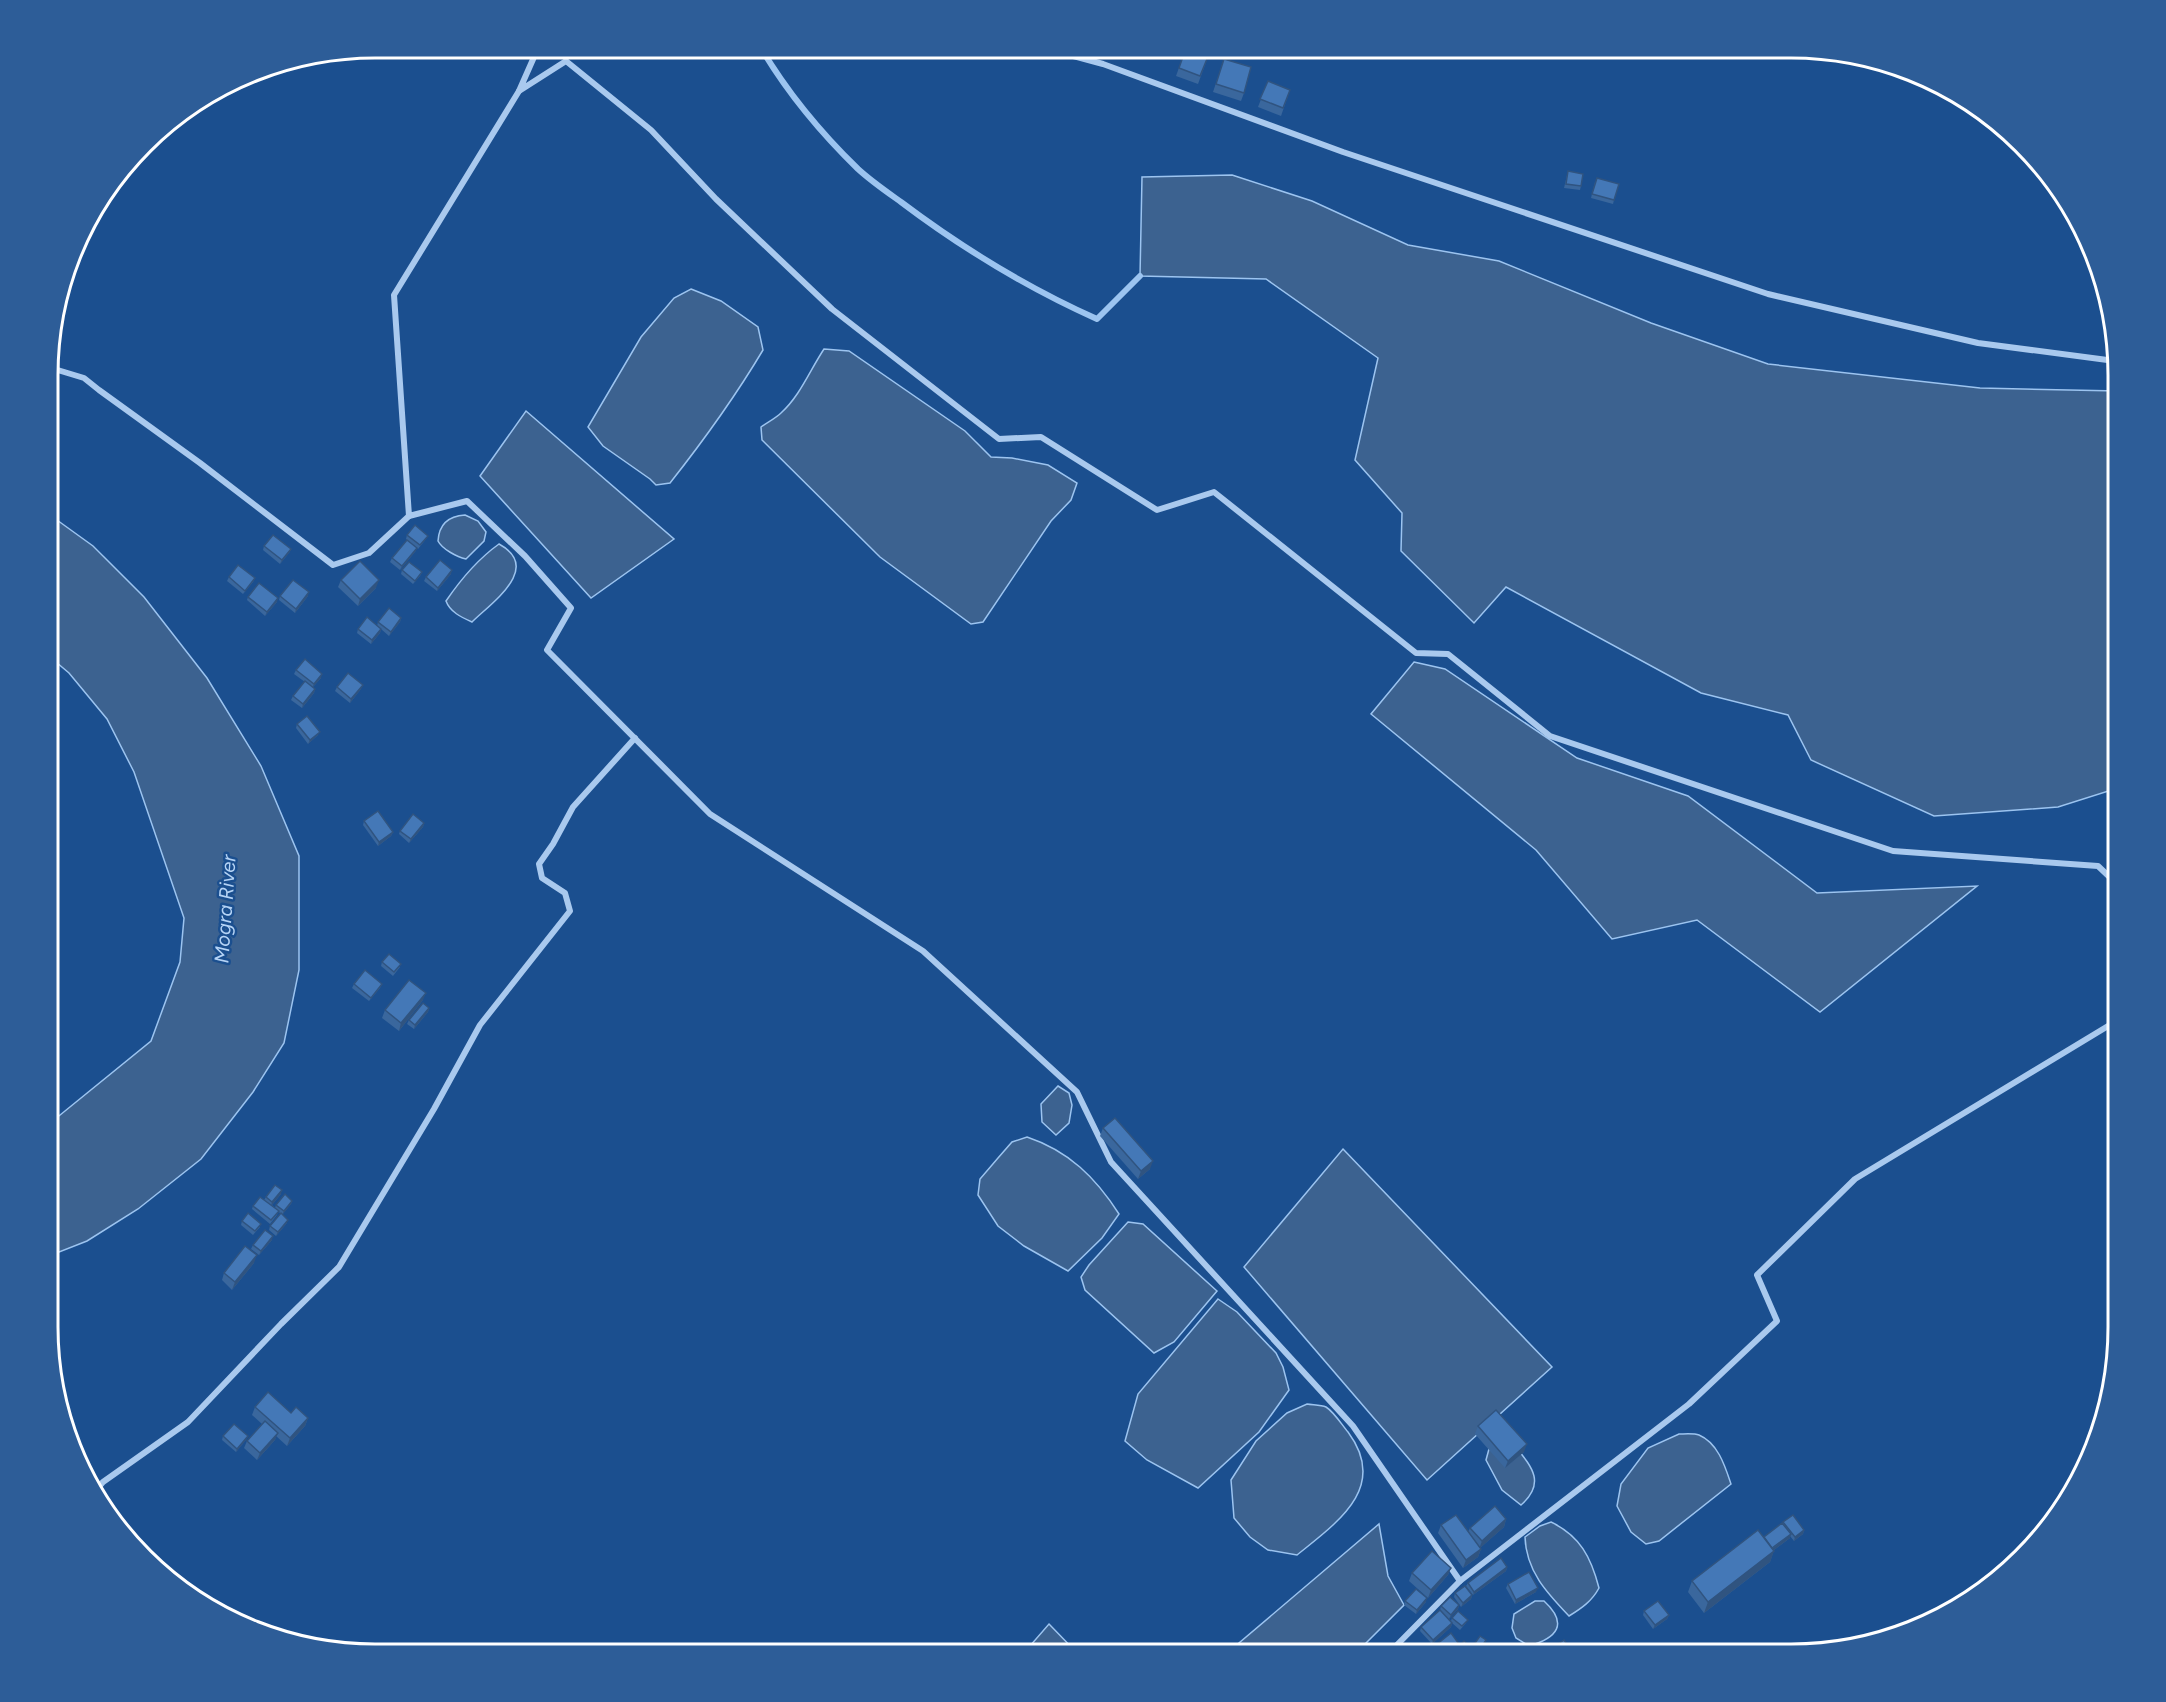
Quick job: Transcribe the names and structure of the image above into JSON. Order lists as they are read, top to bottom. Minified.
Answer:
{"water":["Mogra River"]}
